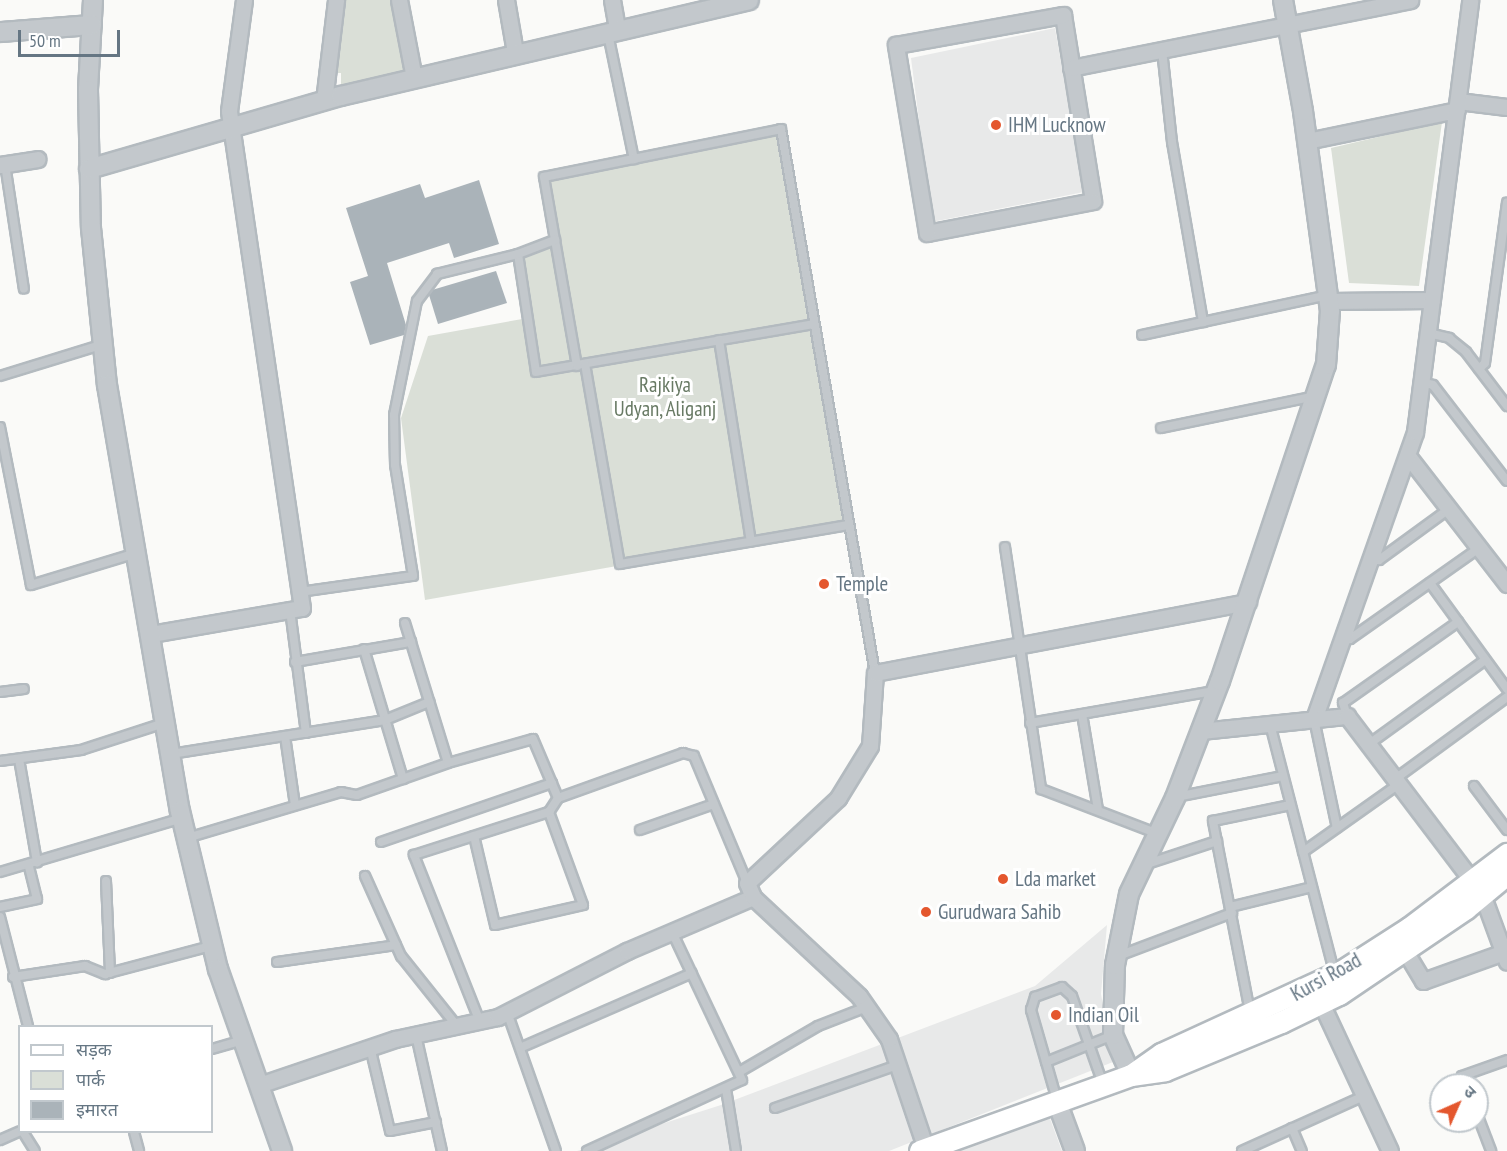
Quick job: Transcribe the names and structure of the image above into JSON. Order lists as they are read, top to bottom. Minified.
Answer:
{"streets":{"main road":["Kursi Road"]},"parks":["Rajkiya Udyan, Aliganj"],"places":["IHM Lucknow","Temple","Lda market","Gurudwara Sahib","Indian Oil"],"legend":["सड़क","पार्क","इमारत"],"scale_bar":"50 m","north":"top right"}
